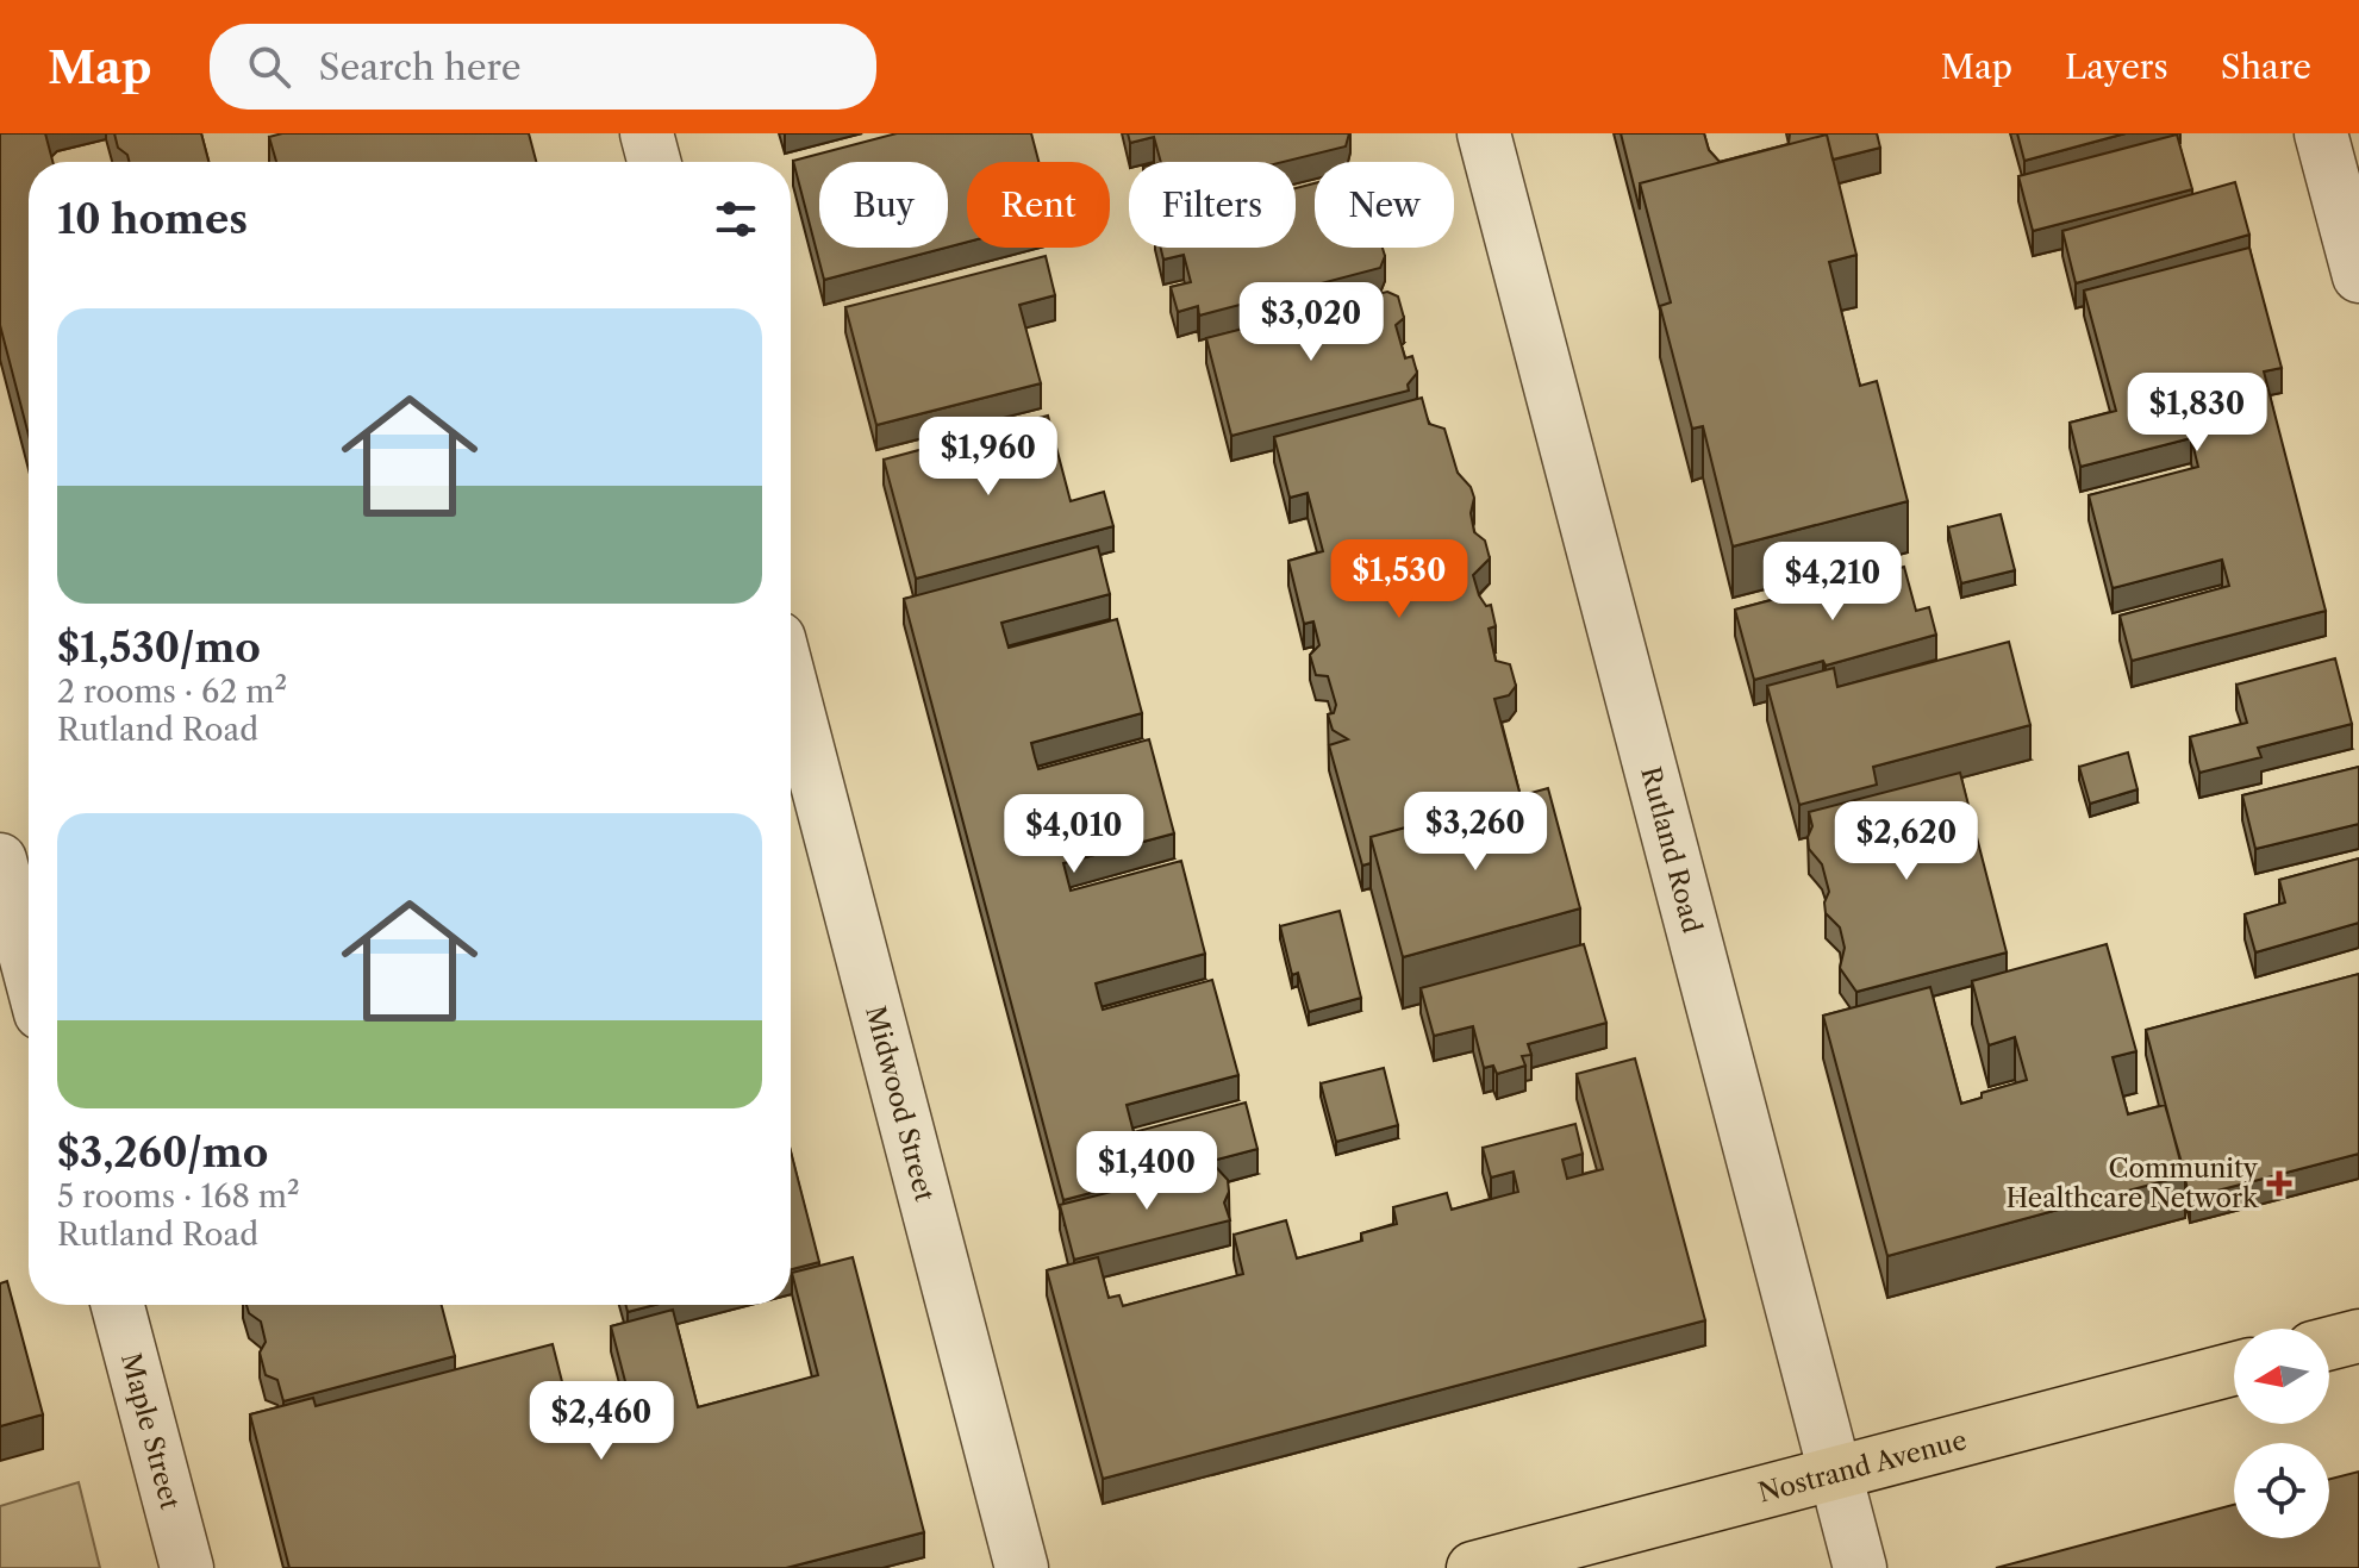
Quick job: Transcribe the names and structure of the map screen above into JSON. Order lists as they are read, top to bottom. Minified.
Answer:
{"streets":{"main road":["Nostrand Avenue"],"street":["Rutland Road","Midwood Street","Maple Street"]},"crossings":[["Rutland Road","Nostrand Avenue"]],"places":{"health":["Community Healthcare Network"]},"north":"left","page":{"header":"Map","search":"Search here","nav":["Map","Layers","Share"],"chip":["Buy","Rent","Filters","New"],"heading":"10 homes","list":[{"name":"$1,530/mo","note":"2 rooms · 62 m² · Rutland Road"},{"name":"$3,260/mo","note":"5 rooms · 168 m² · Rutland Road"}],"price":["$3,020","$1,830","$1,960","$1,530","$4,210","$3,260","$4,010","$2,620","$1,400","$2,460"]}}
